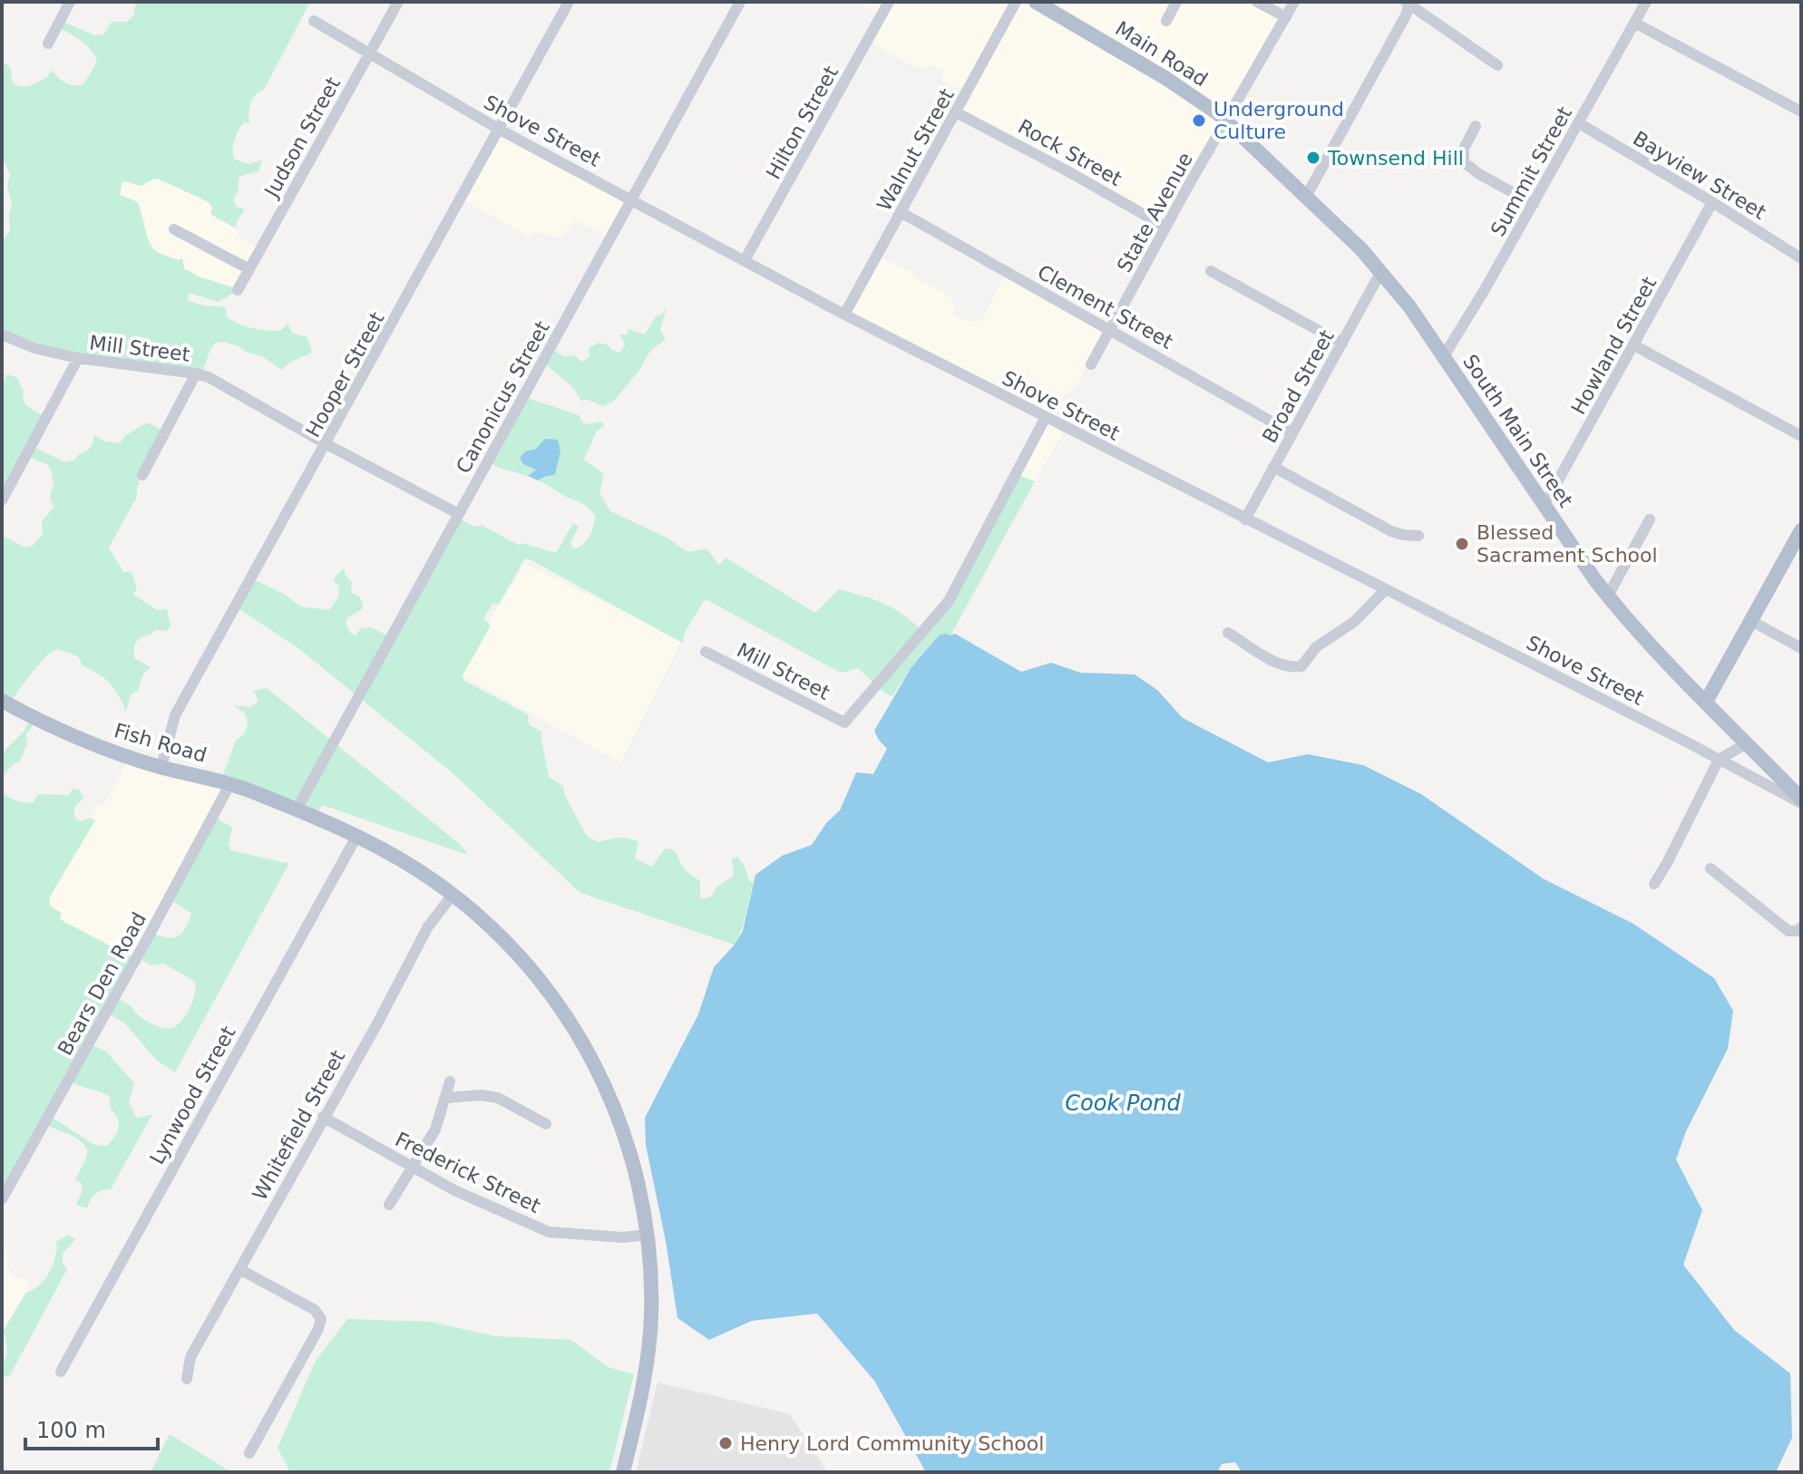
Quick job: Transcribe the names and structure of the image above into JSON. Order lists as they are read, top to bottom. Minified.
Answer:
{"streets":{"main road":["Main Road","South Main Street","Fish Road"],"street":["Hilton Street","Shove Street","Judson Street","Walnut Street","Rock Street","Summit Street","Bayview Street","State Avenue","Clement Street","Howland Street","Mill Street","Hooper Street","Broad Street","Canonicus Street","Bears Den Road","Lynwood Street","Whitefield Street","Frederick Street"]},"crossings":[["Main Road","State Avenue"],["Main Road","South Main Street"],["Hilton Street","Shove Street"],["Shove Street","Judson Street"],["Shove Street","Walnut Street"],["Shove Street","Mill Street"],["Shove Street","Hooper Street"],["Shove Street","Broad Street"],["Shove Street","Canonicus Street"],["Shove Street","South Main Street"],["Walnut Street","Rock Street"],["Walnut Street","Clement Street"],["Rock Street","State Avenue"],["Summit Street","Bayview Street"],["Summit Street","South Main Street"],["Bayview Street","Howland Street"],["State Avenue","Clement Street"],["State Avenue","South Main Street"],["Clement Street","Broad Street"],["Howland Street","South Main Street"],["Mill Street","Hooper Street"],["Mill Street","Canonicus Street"],["Hooper Street","Fish Road"],["Broad Street","South Main Street"],["Canonicus Street","Fish Road"],["Fish Road","Bears Den Road"],["Fish Road","Lynwood Street"],["Fish Road","Whitefield Street"],["Fish Road","Frederick Street"],["Whitefield Street","Frederick Street"]],"water":["Cook Pond"],"places":["Underground Culture","Townsend Hill","Blessed Sacrament School","Henry Lord Community School"],"scale_bar":"100 m"}
